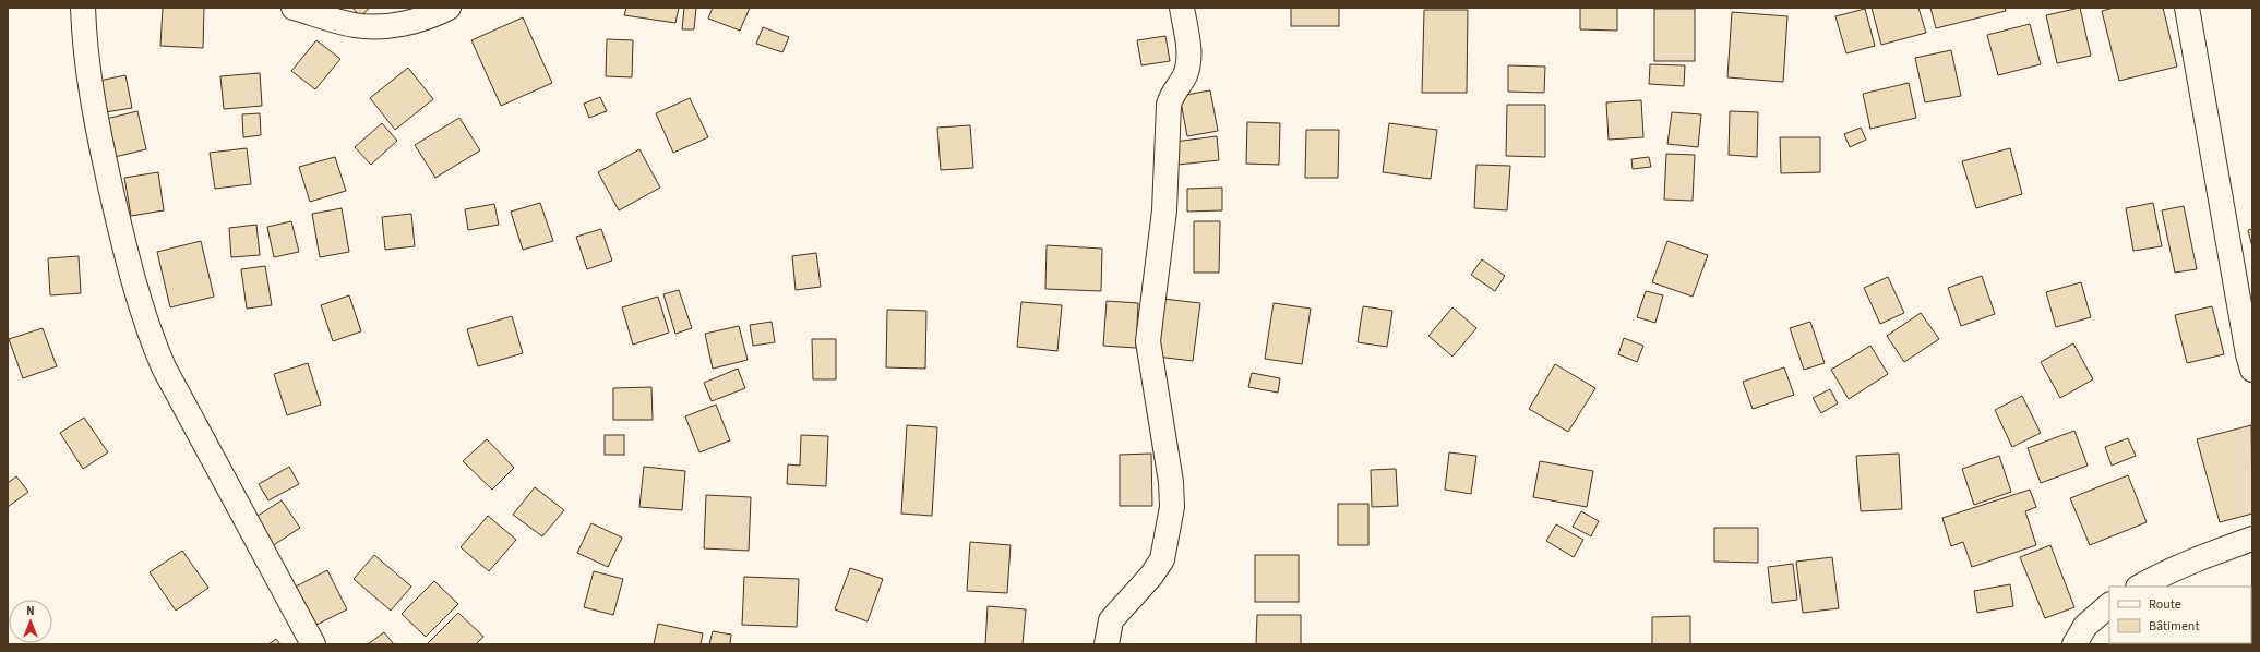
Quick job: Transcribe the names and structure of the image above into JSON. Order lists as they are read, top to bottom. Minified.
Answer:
{"legend":["Route","Bâtiment"],"north":"top"}
